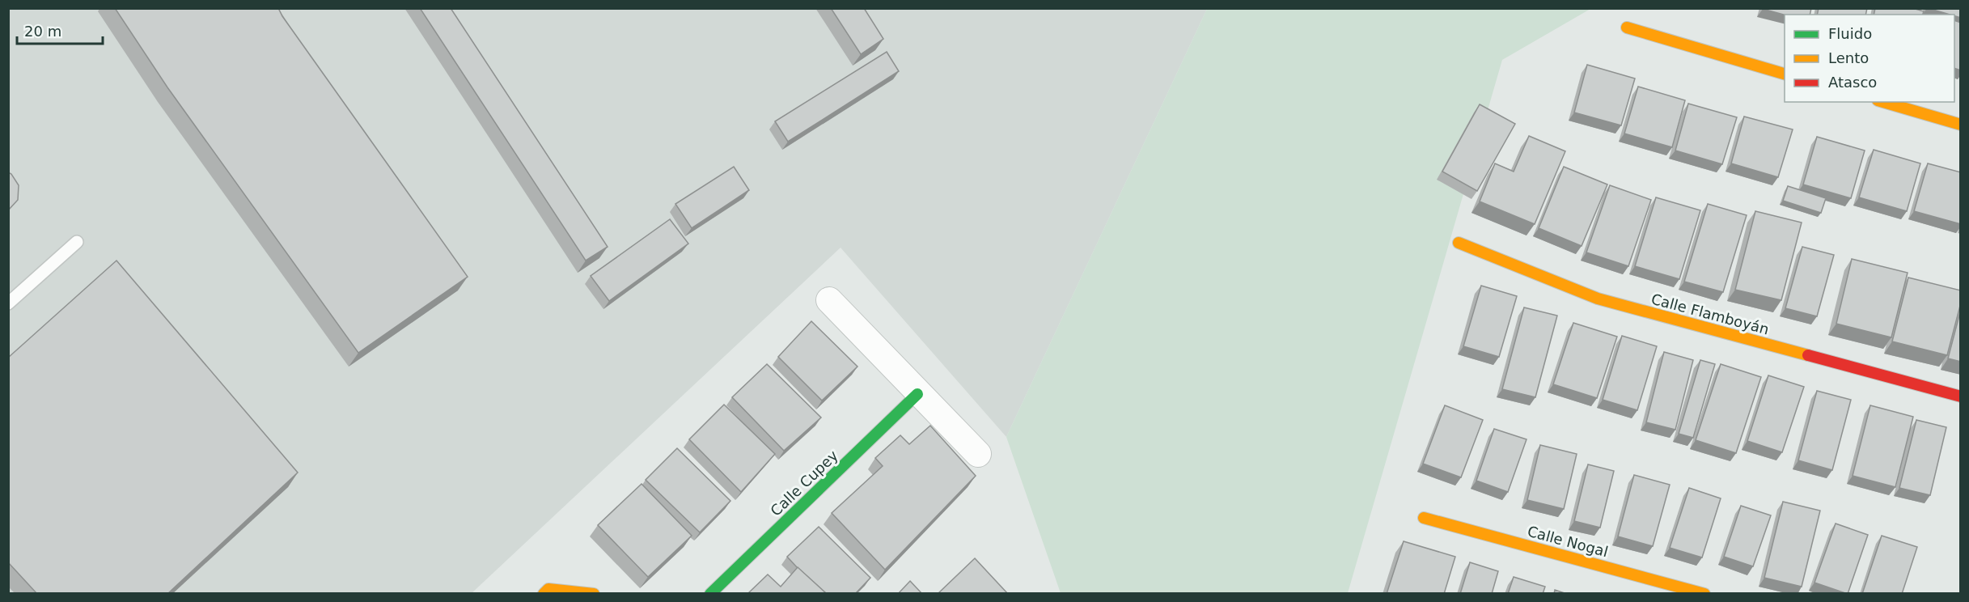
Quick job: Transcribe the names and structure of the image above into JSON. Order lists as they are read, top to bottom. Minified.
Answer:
{"streets":{"street":["Calle Flamboyán","Calle Cupey","Calle Nogal"]},"legend":["Fluido","Lento","Atasco"],"scale_bar":"20 m"}
